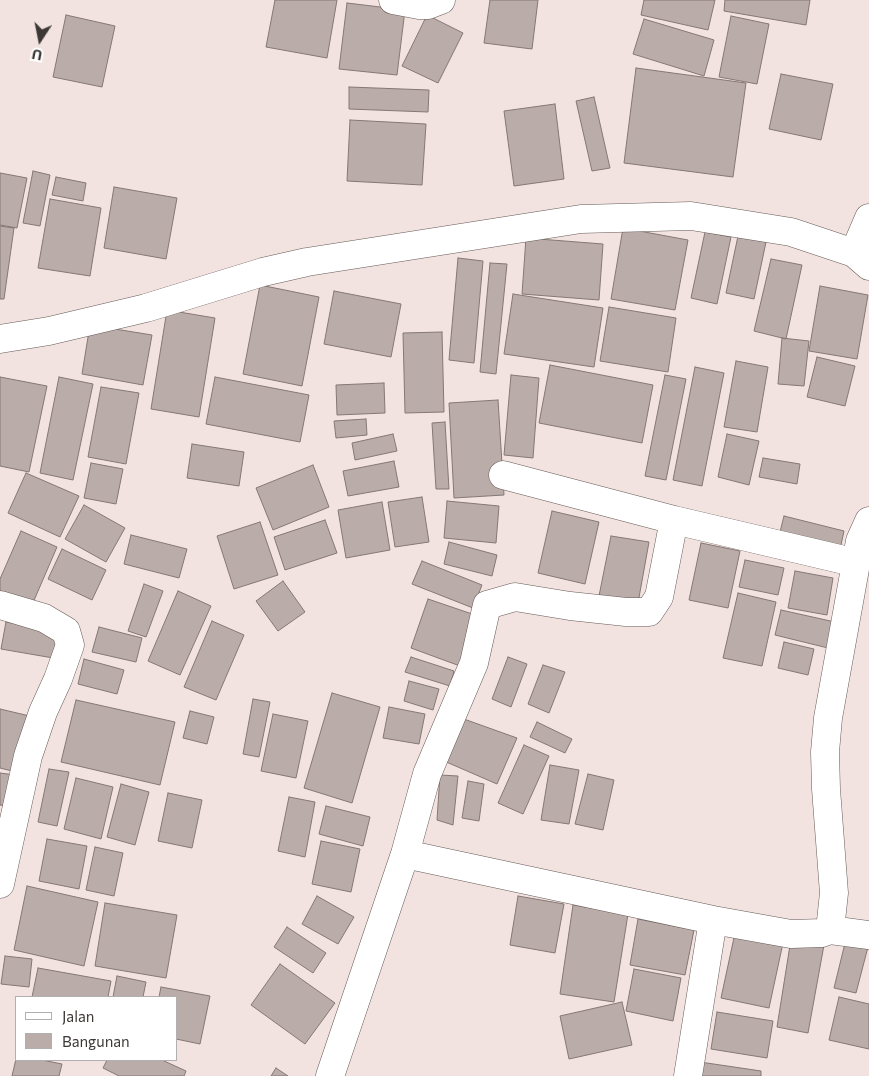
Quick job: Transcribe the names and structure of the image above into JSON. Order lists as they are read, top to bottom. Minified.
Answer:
{"legend":["Jalan","Bangunan"],"north":"bottom"}
